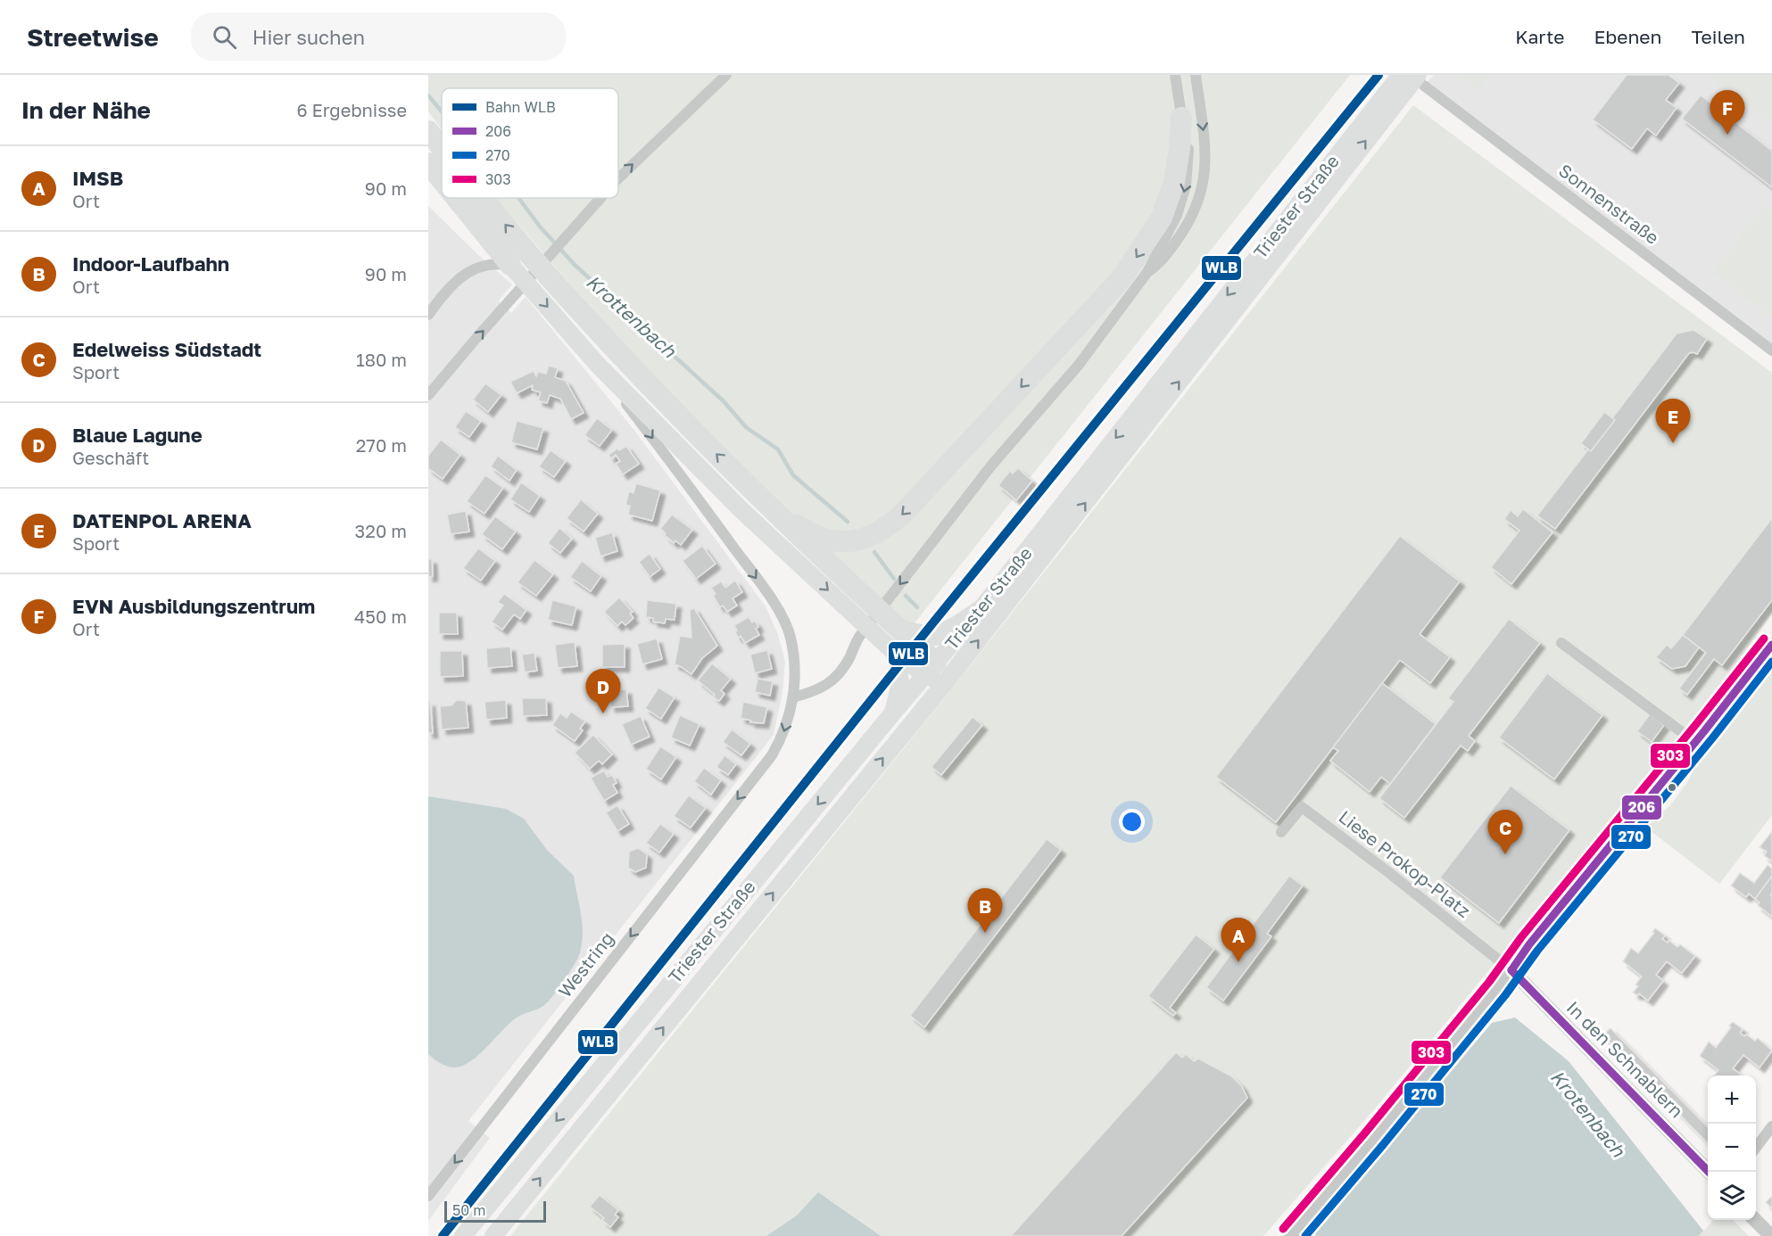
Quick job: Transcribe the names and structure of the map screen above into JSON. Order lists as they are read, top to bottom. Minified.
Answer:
{"streets":{"main road":["Triester Straße"],"street":["Sonnenstraße","Liese Prokop-Platz","Westring","In den Schnablern"]},"crossings":[["Sonnenstraße","Triester Straße"],["Liese Prokop-Platz","In den Schnablern"]],"one_way":["Westring"],"water":["Krottenbach","Krotenbach"],"lines":["rail line WLB","transit line 303","transit line 206","transit line 270"],"legend":["Bahn WLB","206","270","303"],"scale_bar":"50 m","page":{"header":"Streetwise","search":"Hier suchen","nav":["Karte","Ebenen","Teilen"],"heading":["In der Nähe","6 Ergebnisse"],"pins":["F","E","D","C","B","A"],"list":[{"mark":"A","name":"IMSB","note":"Ort","value":"90 m"},{"mark":"B","name":"Indoor-Laufbahn","note":"Ort","value":"90 m"},{"mark":"C","name":"Edelweiss Südstadt","note":"Sport","value":"180 m"},{"mark":"D","name":"Blaue Lagune","note":"Geschäft","value":"270 m"},{"mark":"E","name":"DATENPOL ARENA","note":"Sport","value":"320 m"},{"mark":"F","name":"EVN Ausbildungszentrum","note":"Ort","value":"450 m"}],"map_buttons":["+","−"],"scale":"50 m"}}
